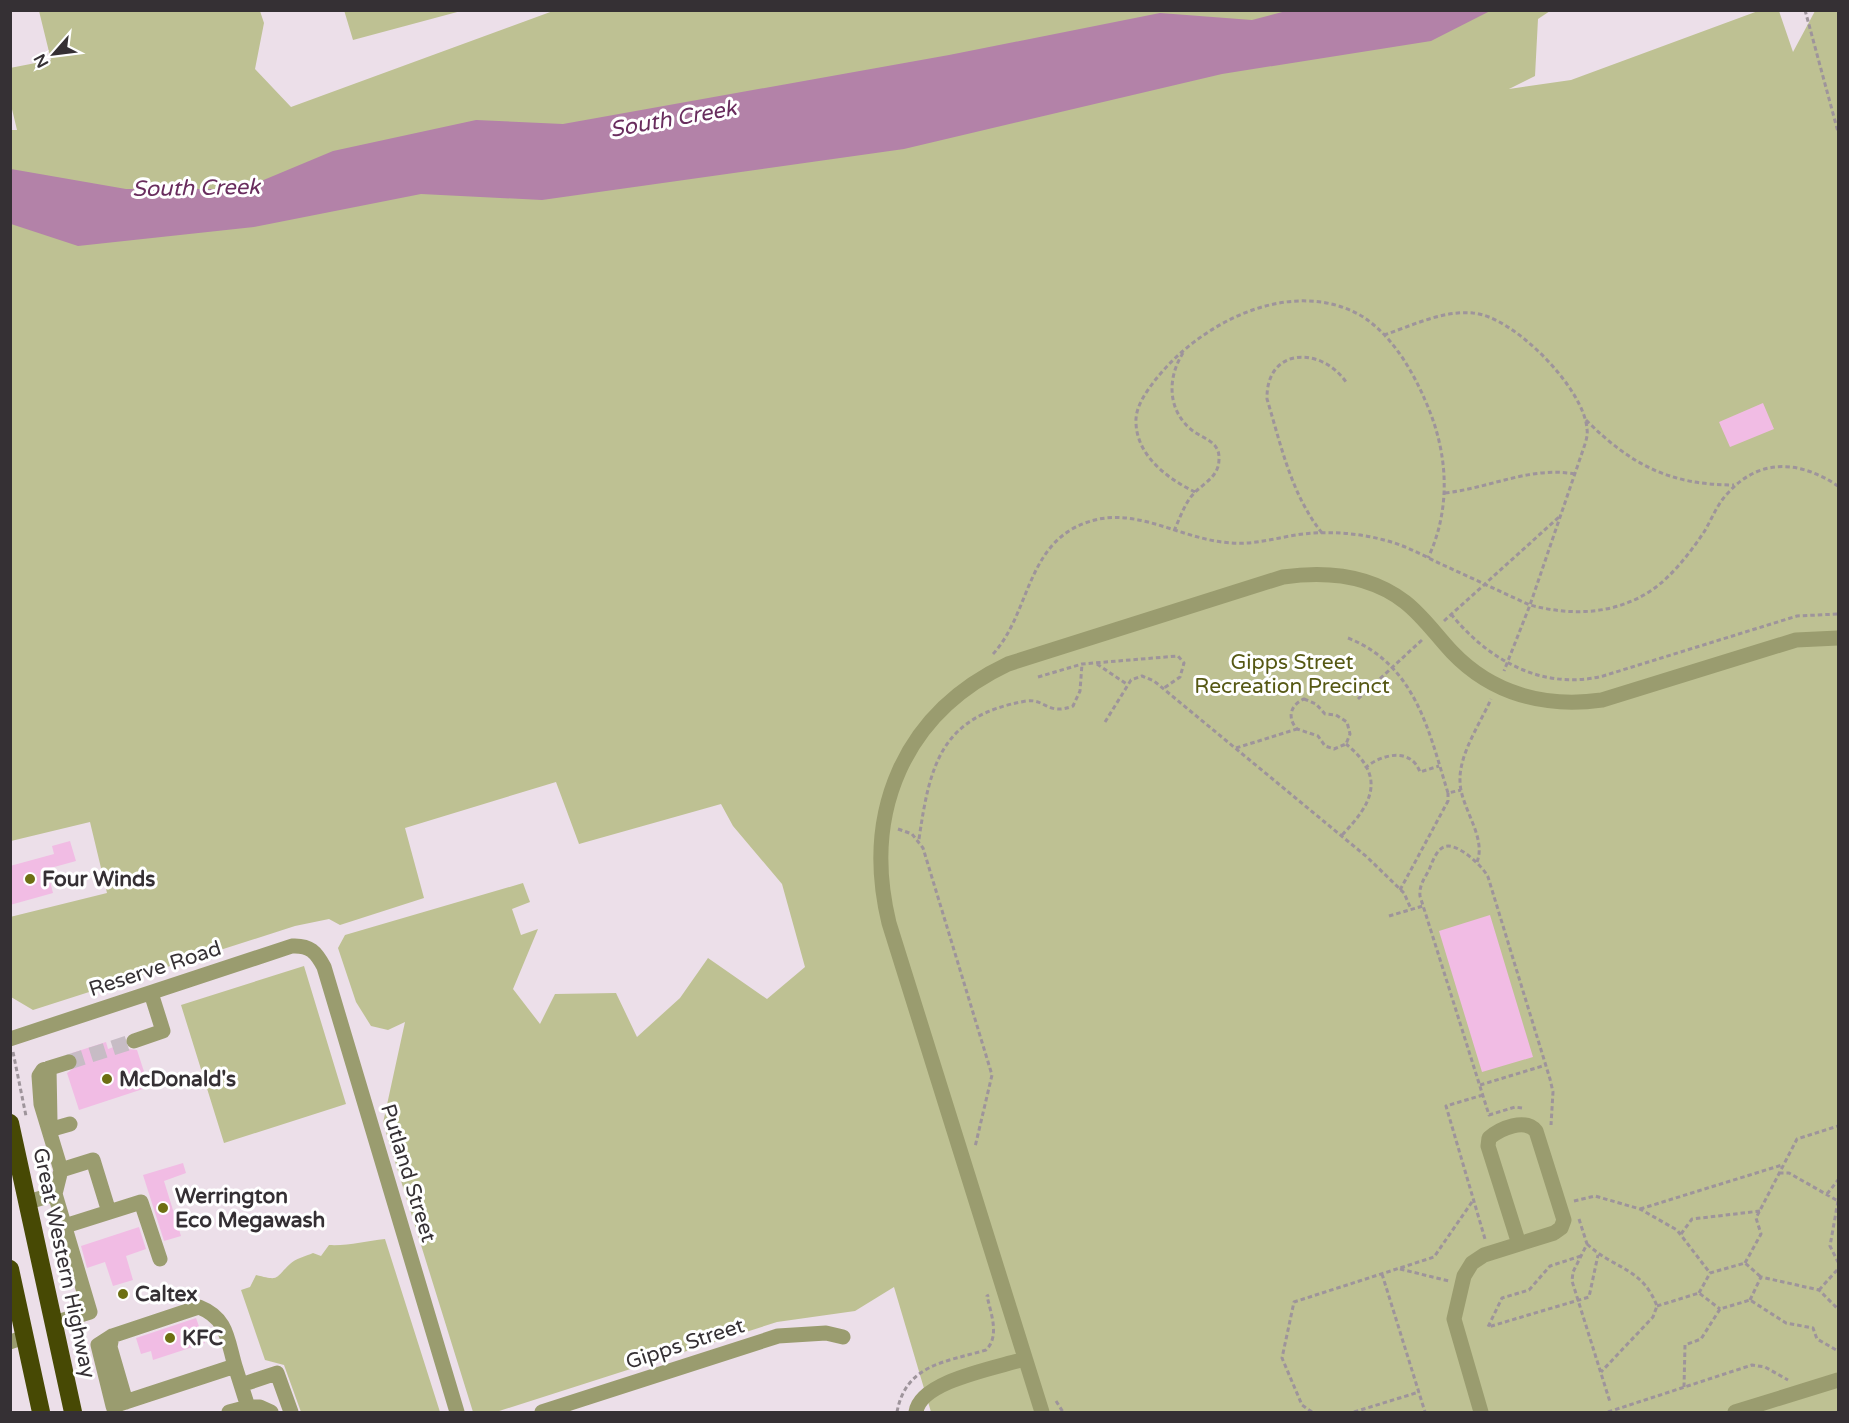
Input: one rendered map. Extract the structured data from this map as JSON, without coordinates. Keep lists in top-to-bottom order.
{
  "streets": {
    "highway": ["Great Western Highway"],
    "street": ["Reserve Road", "Putland Street", "Gipps Street"]
  },
  "crossings": [
    ["Reserve Road", "Putland Street"]
  ],
  "water": ["South Creek"],
  "parks": ["Gipps Street Recreation Precinct"],
  "places": [
    "Four Winds",
    "McDonald's",
    "Werrington Eco Megawash",
    "Caltex",
    "KFC"
  ],
  "north": "bottom left"
}
